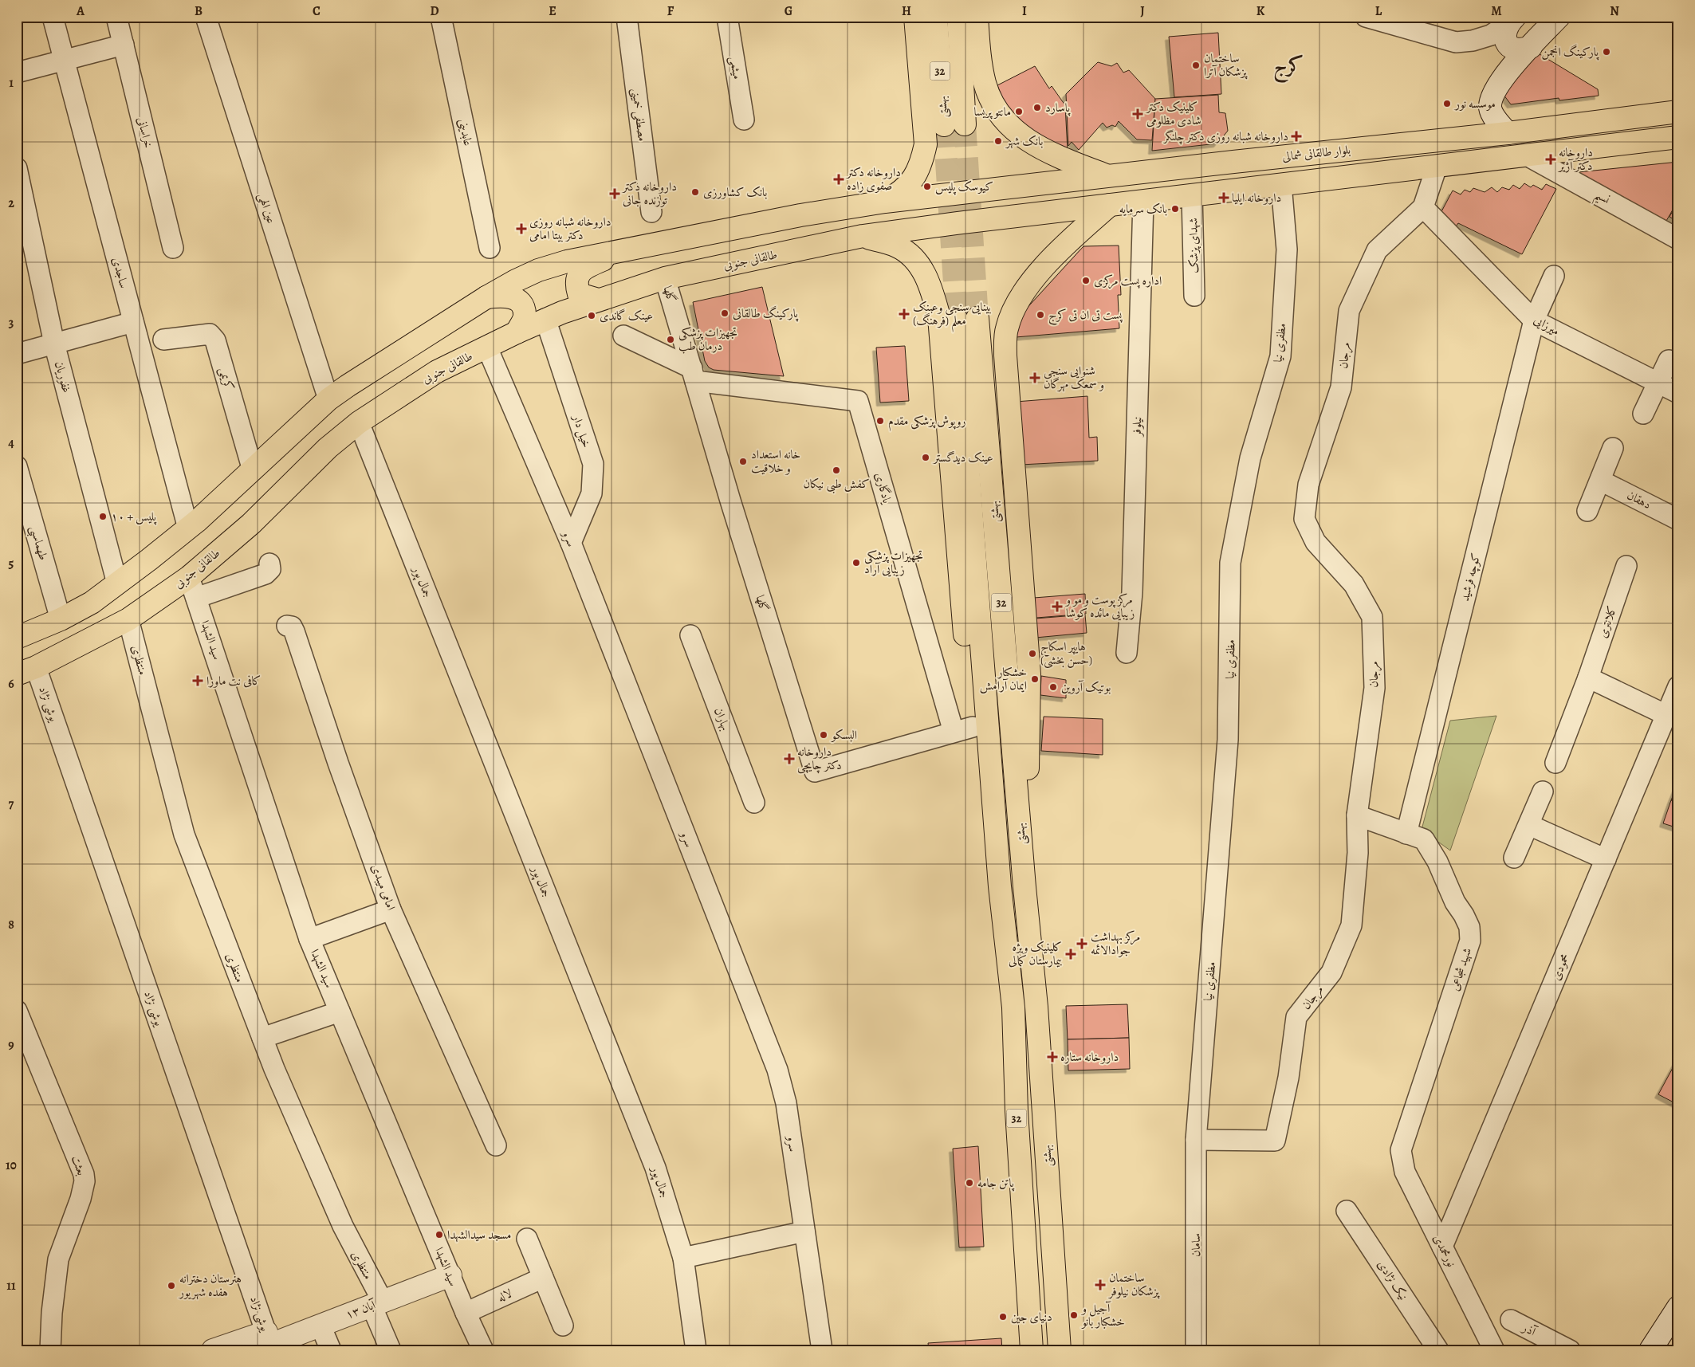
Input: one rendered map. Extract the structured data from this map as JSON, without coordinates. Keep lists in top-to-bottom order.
{
  "streets": {
    "main road": [
      "32",
      "بهشتى",
      "بلوار طالقانی شمالی",
      "طالقانی جنوبی",
      "۱۳ آبان"
    ],
    "street": [
      "میثمی",
      "مصطفی خمینی",
      "خراسانی",
      "عابدینی",
      "نسیم",
      "عین الهی",
      "شهدای پزشک",
      "ساجدی",
      "گلها",
      "میرزایی",
      "مظفری نیا",
      "مرجان",
      "غفوریان",
      "کریمی",
      "نیلوفر",
      "خیل دار",
      "یادگاری",
      "دهقان",
      "سرو",
      "طهماسبی",
      "كوچه فرشيد",
      "جمال پور",
      "کلانتری",
      "سید الشهدا",
      "منتظری",
      "یوشی نژاد",
      "بهاران",
      "امامی میبدی",
      "محمودی",
      "شهید شجاعی",
      "بعثت",
      "سامان",
      "نورمحمدی",
      "نیک نژادی",
      "لاله",
      "آذر"
    ]
  },
  "crossings": [
    ["طالقانی جنوبی", "گلها"],
    ["طالقانی جنوبی", "خیل دار"],
    ["طالقانی جنوبی", "سرو"],
    ["طالقانی جنوبی", "جمال پور"],
    ["طالقانی جنوبی", "سید الشهدا"],
    ["طالقانی جنوبی", "منتظری"],
    ["طالقانی جنوبی", "یوشی نژاد"],
    ["گلها", "یادگاری"],
    ["میرزایی", "مرجان"],
    ["میرزایی", "كوچه فرشيد"],
    ["مظفری نیا", "مرجان"],
    ["مظفری نیا", "سامان"],
    ["مرجان", "شهید شجاعی"],
    ["مرجان", "سامان"],
    ["خیل دار", "سرو"],
    ["كوچه فرشيد", "شهید شجاعی"],
    ["سید الشهدا", "لاله"],
    ["سید الشهدا", "۱۳ آبان"],
    ["منتظری", "۱۳ آبان"],
    ["یوشی نژاد", "۱۳ آبان"],
    ["محمودی", "نورمحمدی"],
    ["شهید شجاعی", "نورمحمدی"]
  ],
  "districts": ["کرج"],
  "places": {
    "other": [
      "پارکینگ انجمن",
      "ساختمان پزشکان آترا",
      "موسسه نور",
      "پاسارد",
      "مانتو پریسا",
      "بانک شهر",
      "کیوسک پلیس",
      "بانک کشاورزی",
      "بانک سرمایه",
      "اداره پست مرکزی",
      "پارکینگ طالقانی",
      "پست تی ان تی کرج",
      "عینک گاندی",
      "تجهیزات پزشکی درمان طب",
      "روپوش پزشکی مقدم",
      "عینک دیدگستر",
      "خانه استعداد و خلاقیت",
      "کفش طبی نیکان",
      "پلیس + ۱۰",
      "تجهیزات پزشکی زیبایی آراد",
      "هایپر اسکاج (حسن بخشی)",
      "خشکبار ایمان آرامش",
      "بوتیک آروین",
      "البسکو",
      "پاتن جامه",
      "مسجد سیدالشهدا",
      "هنرستان دخترانه هفده شهریور",
      "آجیل و خشکبار بانو",
      "دنیای جین"
    ],
    "health": [
      "کلینیک دکتر شادی مظلومی",
      "داروخانه شبانه روزی دکتر چلنگر",
      "داروخانه دکتر آژیر",
      "داروخانه دکتر صفوی زاده",
      "داروخانه دکتر توزنده جانی",
      "داروخانه ایلیا",
      "داروخانه شبانه روزی دکتر بیتا امامی",
      "بینایی سنجی وعینک معلم (فرهنگ)",
      "شنوایی سنجی و سمعک مهرگان",
      "مرکز پوست و مو و زیبایی مائده کوشا",
      "کافی نت ماورا",
      "داروخانه دکتر چایچی",
      "مرکز بهداشت جوادالائمه",
      "کلینیک ویژه بیمارستان کمالی",
      "داروخانه ستاره",
      "ساختمان پزشکان نیلوفر"
    ]
  },
  "grid": {
    "columns": [
      "A",
      "B",
      "C",
      "D",
      "E",
      "F",
      "G",
      "H",
      "I",
      "J",
      "K",
      "L",
      "M",
      "N"
    ],
    "rows": [
      "1",
      "2",
      "3",
      "4",
      "5",
      "6",
      "7",
      "8",
      "9",
      "10",
      "11"
    ]
  }
}
